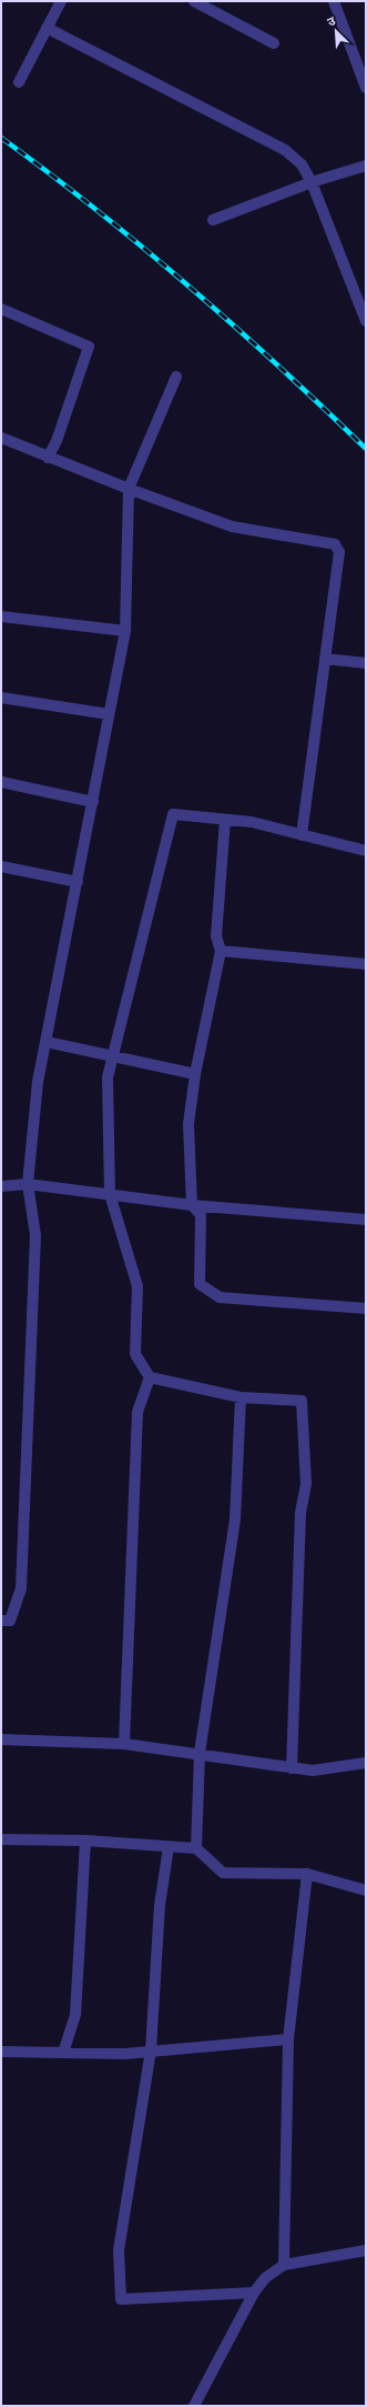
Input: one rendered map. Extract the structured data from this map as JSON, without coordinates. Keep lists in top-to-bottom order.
{
  "north": "top left"
}
